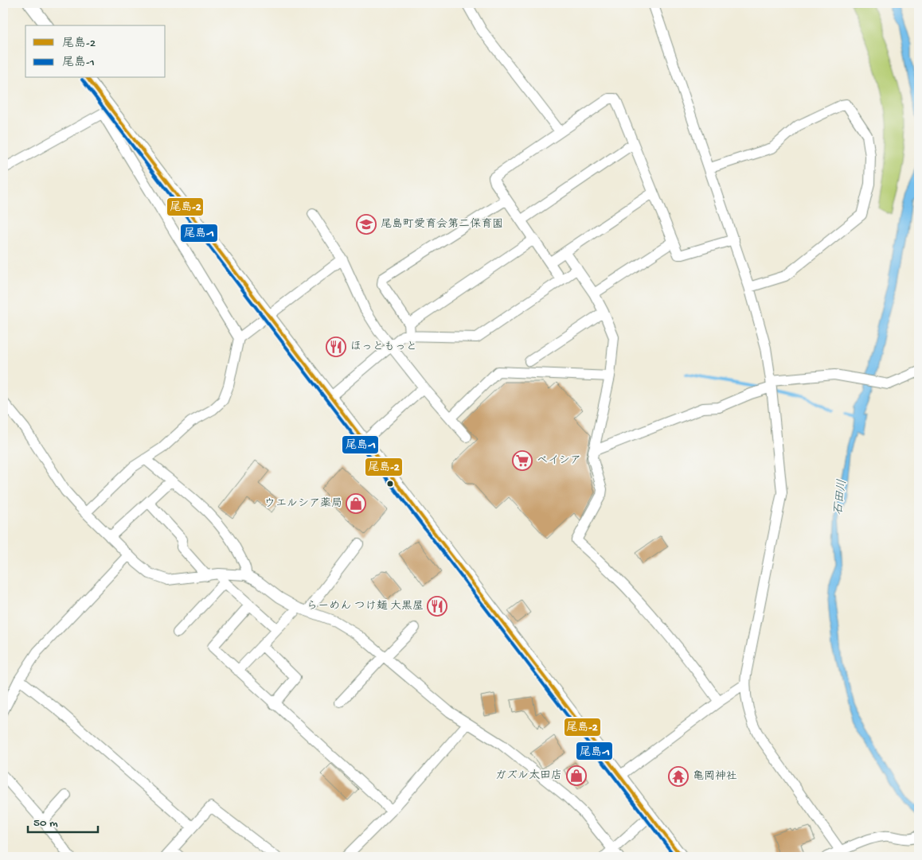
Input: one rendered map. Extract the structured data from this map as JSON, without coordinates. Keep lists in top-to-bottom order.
{
  "water": ["石田川"],
  "places": {
    "school or university": ["尾島町愛育会第二保育園"],
    "restaurant": ["ほっともっと", "らーめん つけ麺 大黒屋"],
    "supermarket": ["ベイシア"],
    "shop": ["ウエルシア薬局", "ガズル太田店"],
    "temple": ["亀岡神社"]
  },
  "lines": ["transit line 尾島-2", "transit line 尾島-1"],
  "legend": ["尾島-2", "尾島-1"],
  "scale_bar": "50 m"
}
